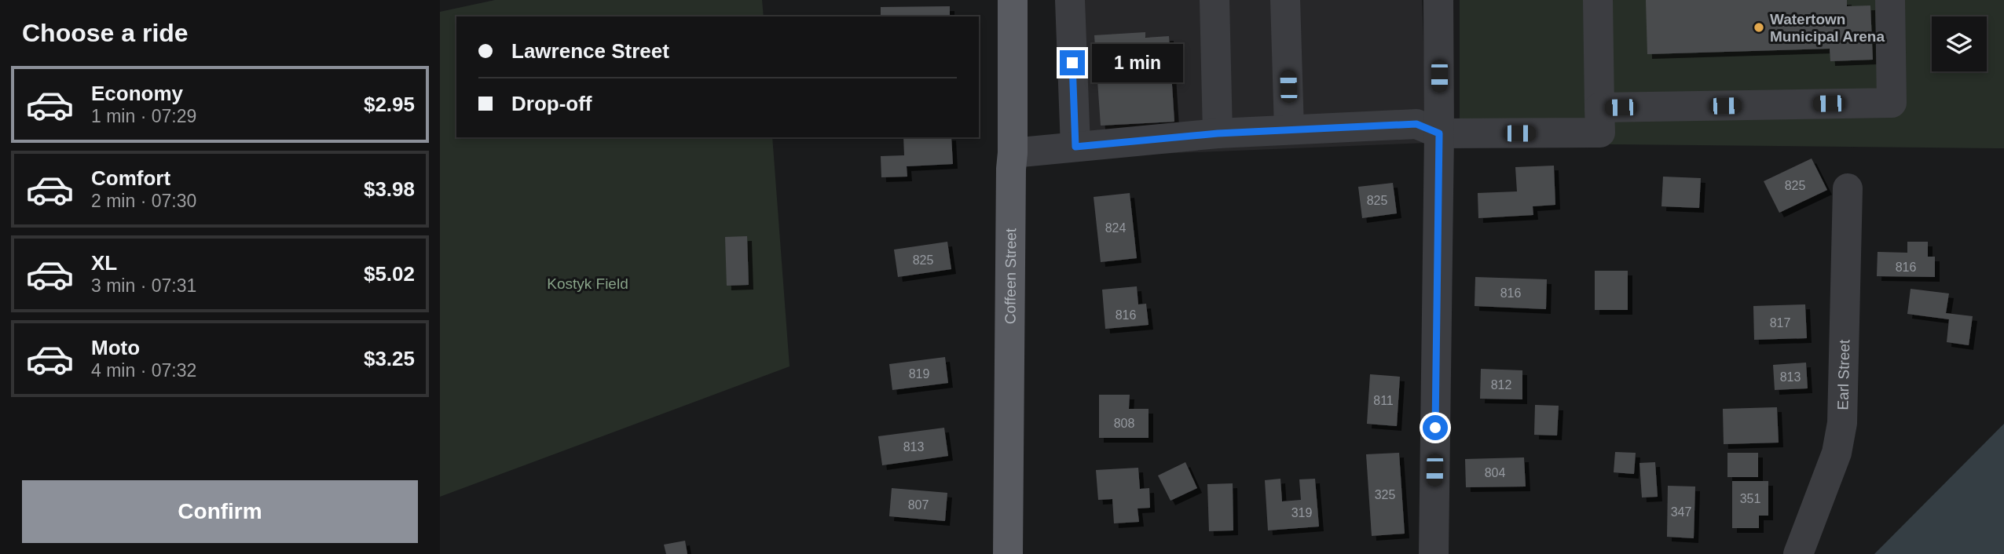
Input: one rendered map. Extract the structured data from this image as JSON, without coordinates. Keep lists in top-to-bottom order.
{
  "streets": {
    "main road": ["Coffeen Street"],
    "street": ["Earl Street"]
  },
  "parks": ["Kostyk Field"],
  "places": ["Watertown Municipal Arena"],
  "house_numbers": [
    "825",
    "825",
    "824",
    "825",
    "816",
    "816",
    "816",
    "817",
    "819",
    "813",
    "812",
    "811",
    "808",
    "813",
    "804",
    "325",
    "351",
    "807",
    "347",
    "319"
  ],
  "page": {
    "heading": "Choose a ride",
    "banner": ["Lawrence Street", "Drop-off"],
    "bubble": "1 min",
    "list": [
      {
        "name": "Economy",
        "note": "1 min · 07:29",
        "value": "$2.95"
      },
      {
        "name": "Comfort",
        "note": "2 min · 07:30",
        "value": "$3.98"
      },
      {
        "name": "XL",
        "note": "3 min · 07:31",
        "value": "$5.02"
      },
      {
        "name": "Moto",
        "note": "4 min · 07:32",
        "value": "$3.25"
      }
    ],
    "buttons": "Confirm"
  }
}
